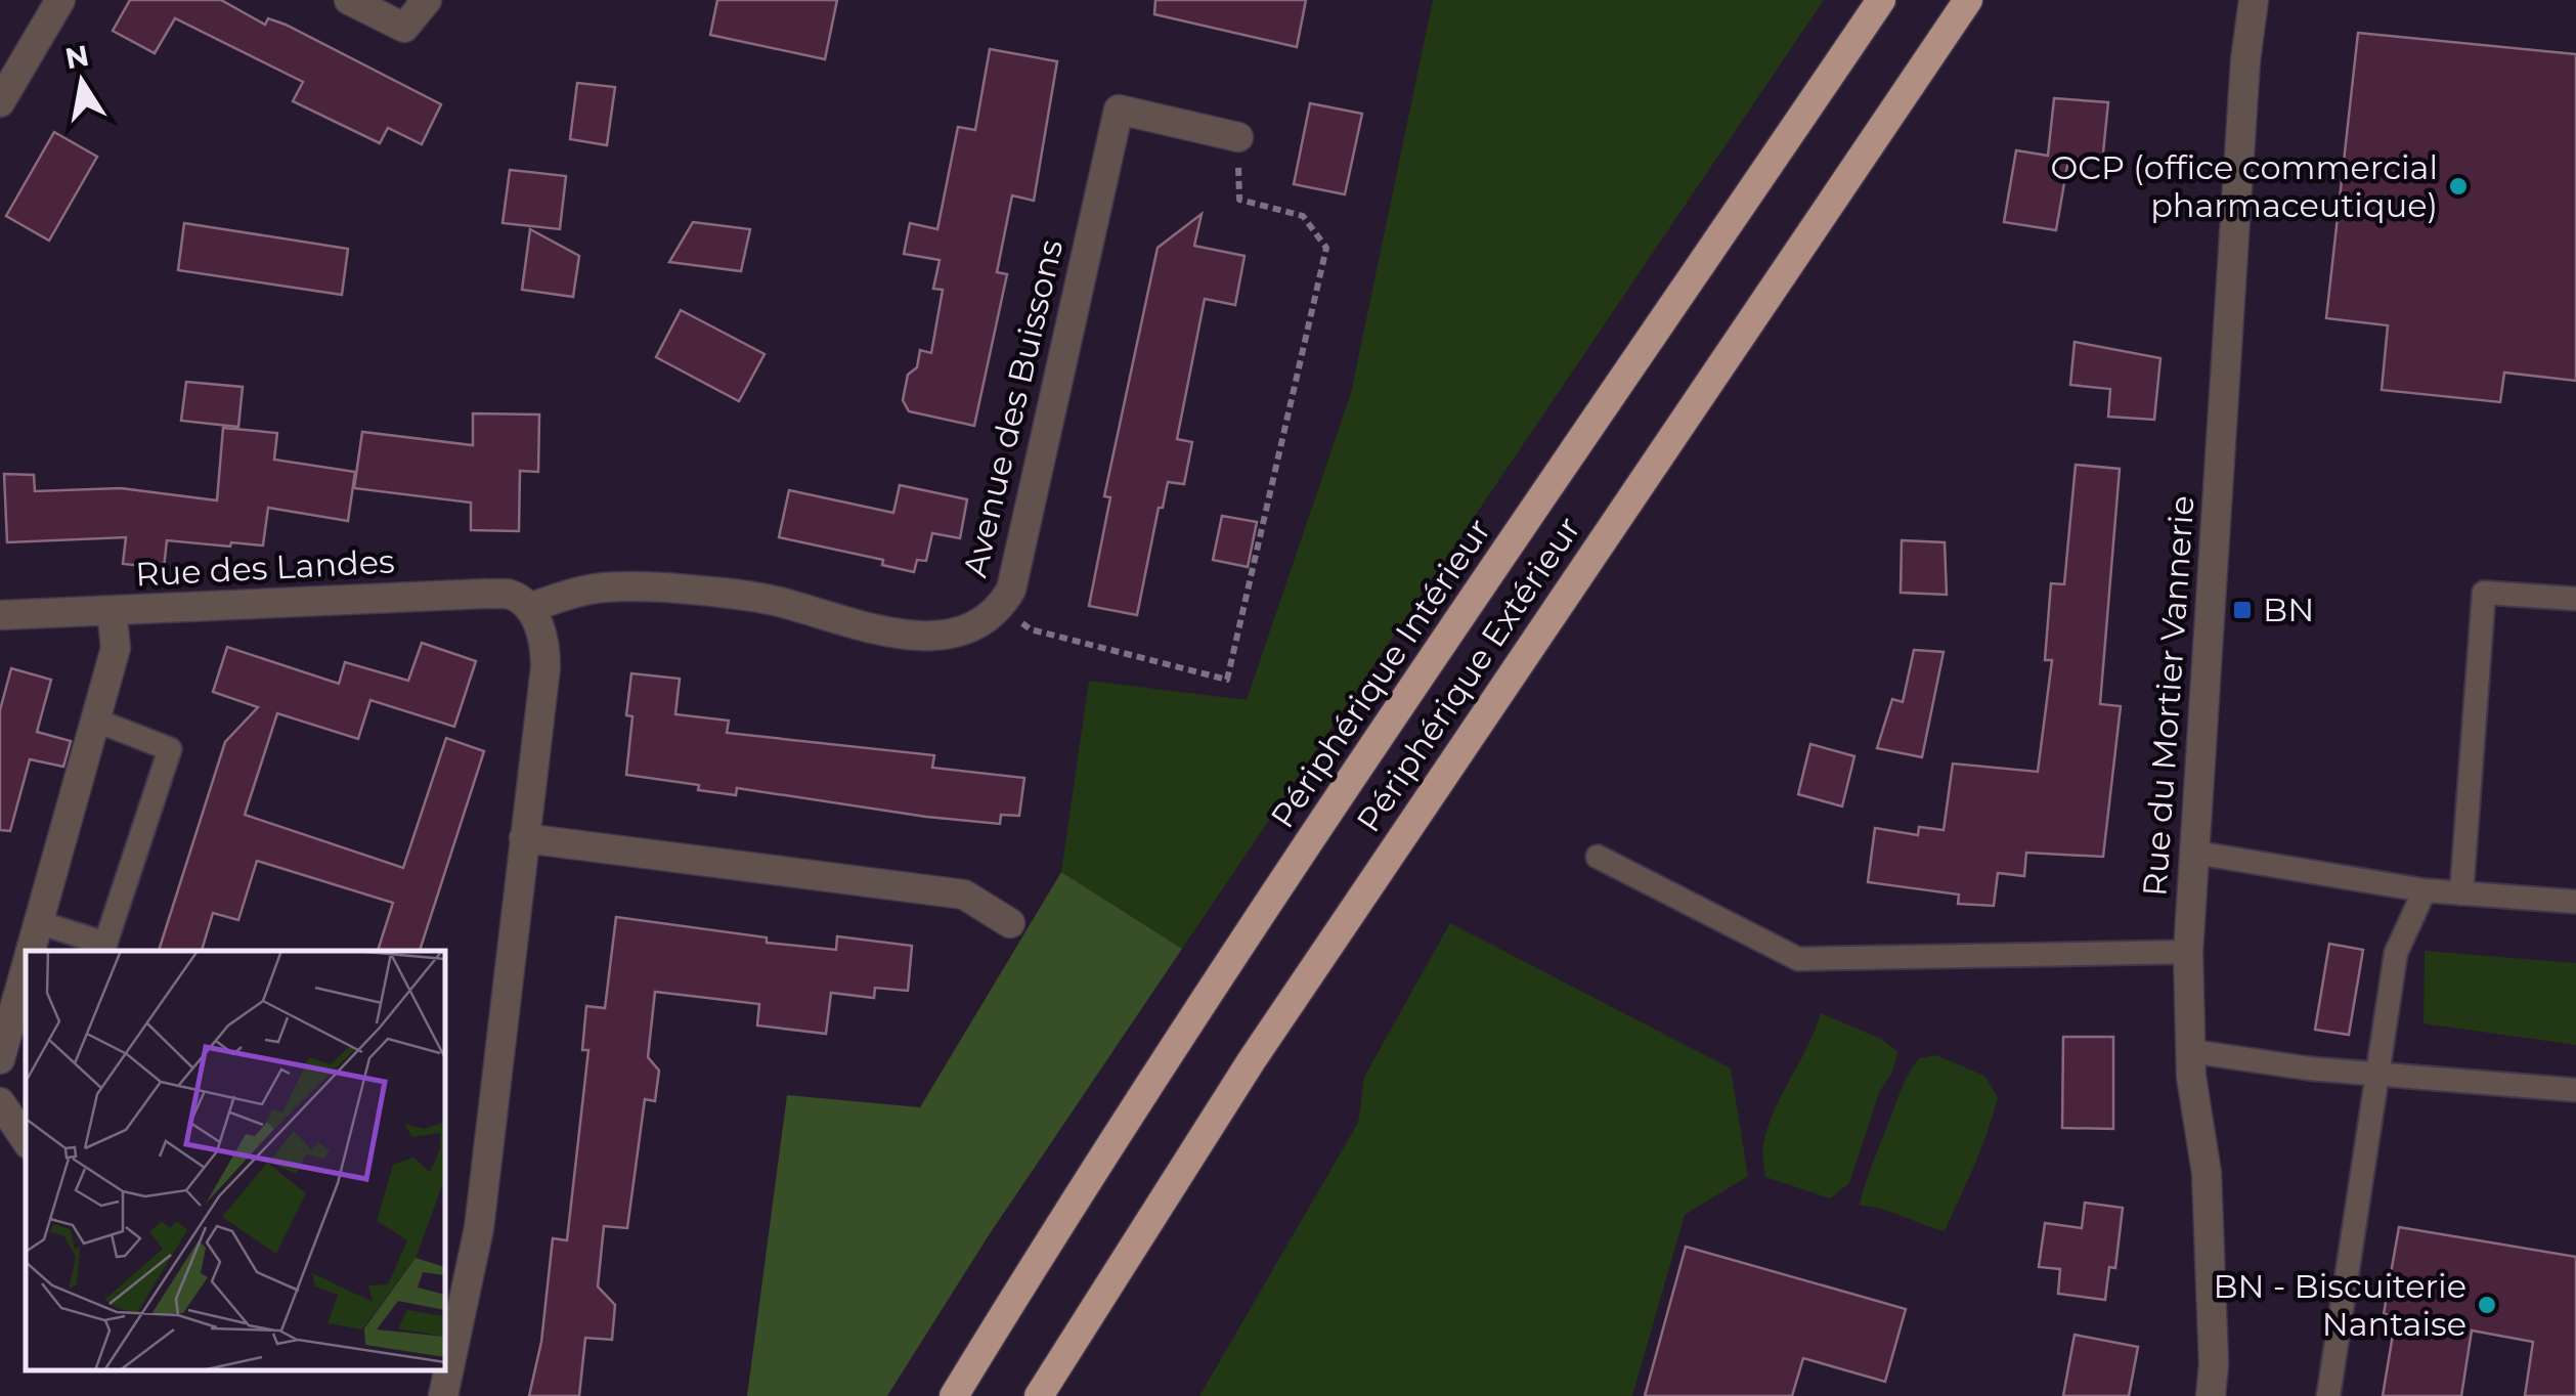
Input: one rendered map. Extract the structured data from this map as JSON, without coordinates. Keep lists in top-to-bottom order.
{
  "streets": {
    "highway": ["Périphérique Intérieur", "Périphérique Extérieur"],
    "street": ["Avenue des Buissons", "Rue des Landes", "Rue du Mortier Vannerie"]
  },
  "crossings": [
    ["Avenue des Buissons", "Rue des Landes"]
  ],
  "places": {
    "other": ["OCP (office commercial pharmaceutique)", "BN - Biscuiterie Nantaise"],
    "transit": ["BN"]
  },
  "north": "top"
}
